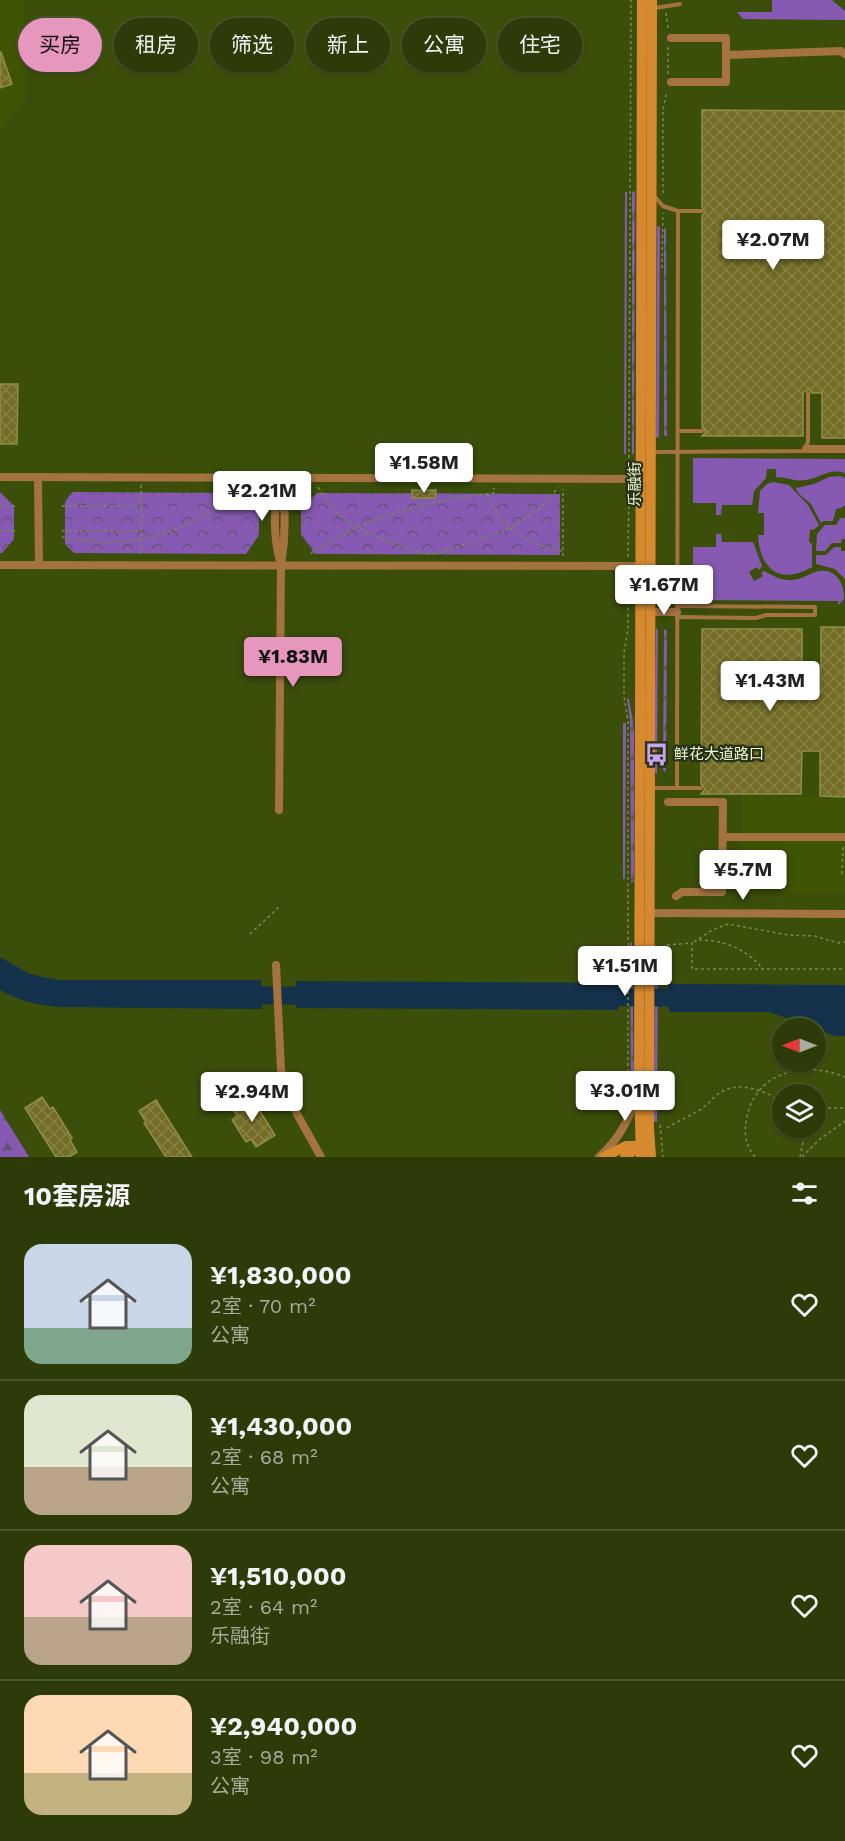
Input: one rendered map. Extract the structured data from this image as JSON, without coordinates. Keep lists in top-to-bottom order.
{
  "streets": {
    "street": ["乐融街"]
  },
  "places": {
    "bus stop": ["鲜花大道路口"]
  },
  "north": "left",
  "page": {
    "chip": [
      "买房",
      "租房",
      "筛选",
      "新上",
      "公寓",
      "住宅"
    ],
    "price": [
      "¥2.07M",
      "¥1.58M",
      "¥2.21M",
      "¥1.67M",
      "¥1.83M",
      "¥1.43M",
      "¥5.7M",
      "¥1.51M",
      "¥3.01M",
      "¥2.94M"
    ],
    "heading": "10套房源",
    "list": [
      {
        "name": "¥1,830,000",
        "note": "2室 · 70 m² · 公寓"
      },
      {
        "name": "¥1,430,000",
        "note": "2室 · 68 m² · 公寓"
      },
      {
        "name": "¥1,510,000",
        "note": "2室 · 64 m² · 乐融街"
      },
      {
        "name": "¥2,940,000",
        "note": "3室 · 98 m² · 公寓"
      }
    ]
  }
}
